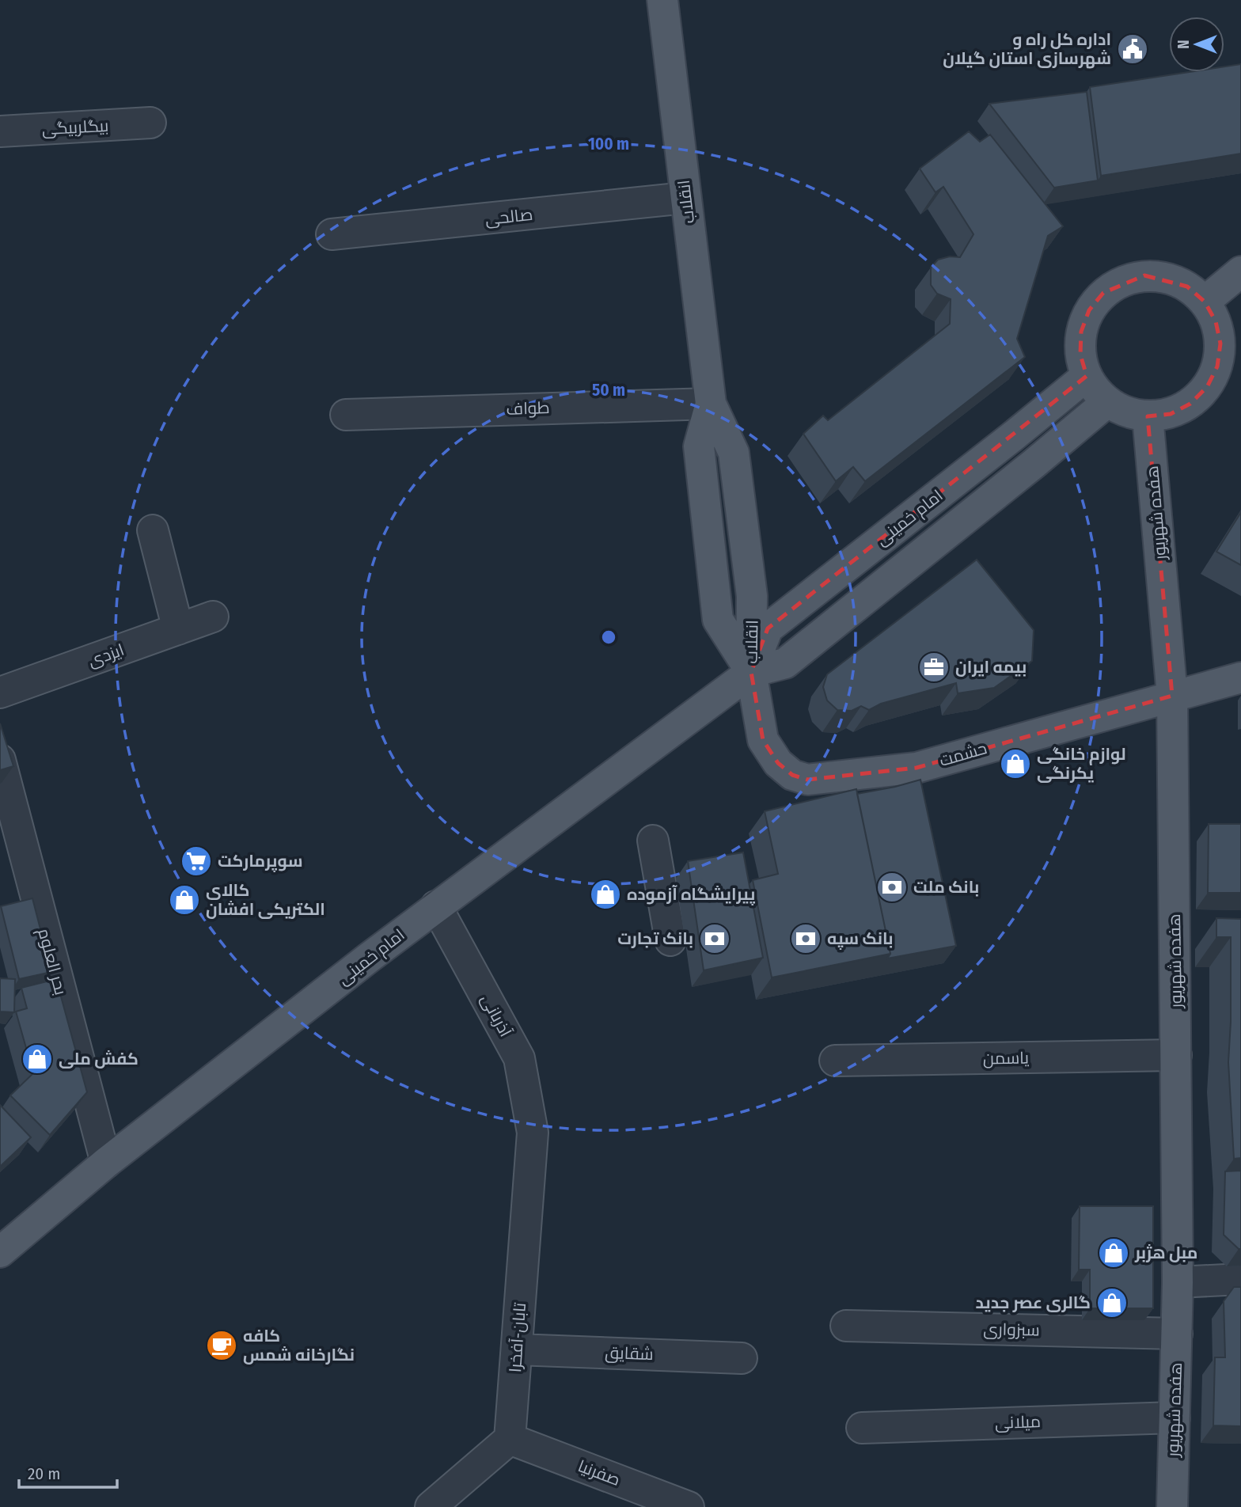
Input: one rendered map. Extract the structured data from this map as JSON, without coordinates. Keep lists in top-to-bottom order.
{
  "streets": {
    "main road": [
      "انقلاب",
      "هفده شهریور",
      "امام خمینی",
      "حشمت"
    ],
    "street": [
      "بیگلربیگی",
      "صالحی",
      "طواف",
      "ایزدی",
      "بحر العلوم",
      "آذربانی",
      "یاسمن",
      "سبزواری",
      "تابان-آفخرا",
      "شقایق",
      "میلانی",
      "صفرنیا"
    ]
  },
  "crossings": [
    ["انقلاب", "صالحی"],
    ["انقلاب", "طواف"],
    ["انقلاب", "امام خمینی"],
    ["انقلاب", "حشمت"],
    ["هفده شهریور", "امام خمینی"],
    ["هفده شهریور", "حشمت"],
    ["هفده شهریور", "یاسمن"],
    ["هفده شهریور", "سبزواری"],
    ["هفده شهریور", "میلانی"],
    ["امام خمینی", "حشمت"],
    ["امام خمینی", "بحر العلوم"],
    ["امام خمینی", "آذربانی"],
    ["آذربانی", "تابان-آفخرا"],
    ["تابان-آفخرا", "شقایق"],
    ["تابان-آفخرا", "صفرنیا"]
  ],
  "places": {
    "public building": ["اداره کل راه و شهرسازی استان گیلان"],
    "office": ["بیمه ایران"],
    "shop": [
      "لوازم خانگی یکرنگی",
      "پیرایشگاه آزموده",
      "کالای الکتریکی افشان",
      "کفش ملی",
      "مبل هژبر",
      "گالری عصر جدید"
    ],
    "supermarket": ["سوپرمارکت"],
    "bank": ["بانک ملت", "بانک تجارت", "بانک سپه"],
    "cafe": ["کافه نگارخانه شمس"]
  },
  "scale_bar": "20 m",
  "north": "left",
  "rings": ["100 m", "50 m"]
}
